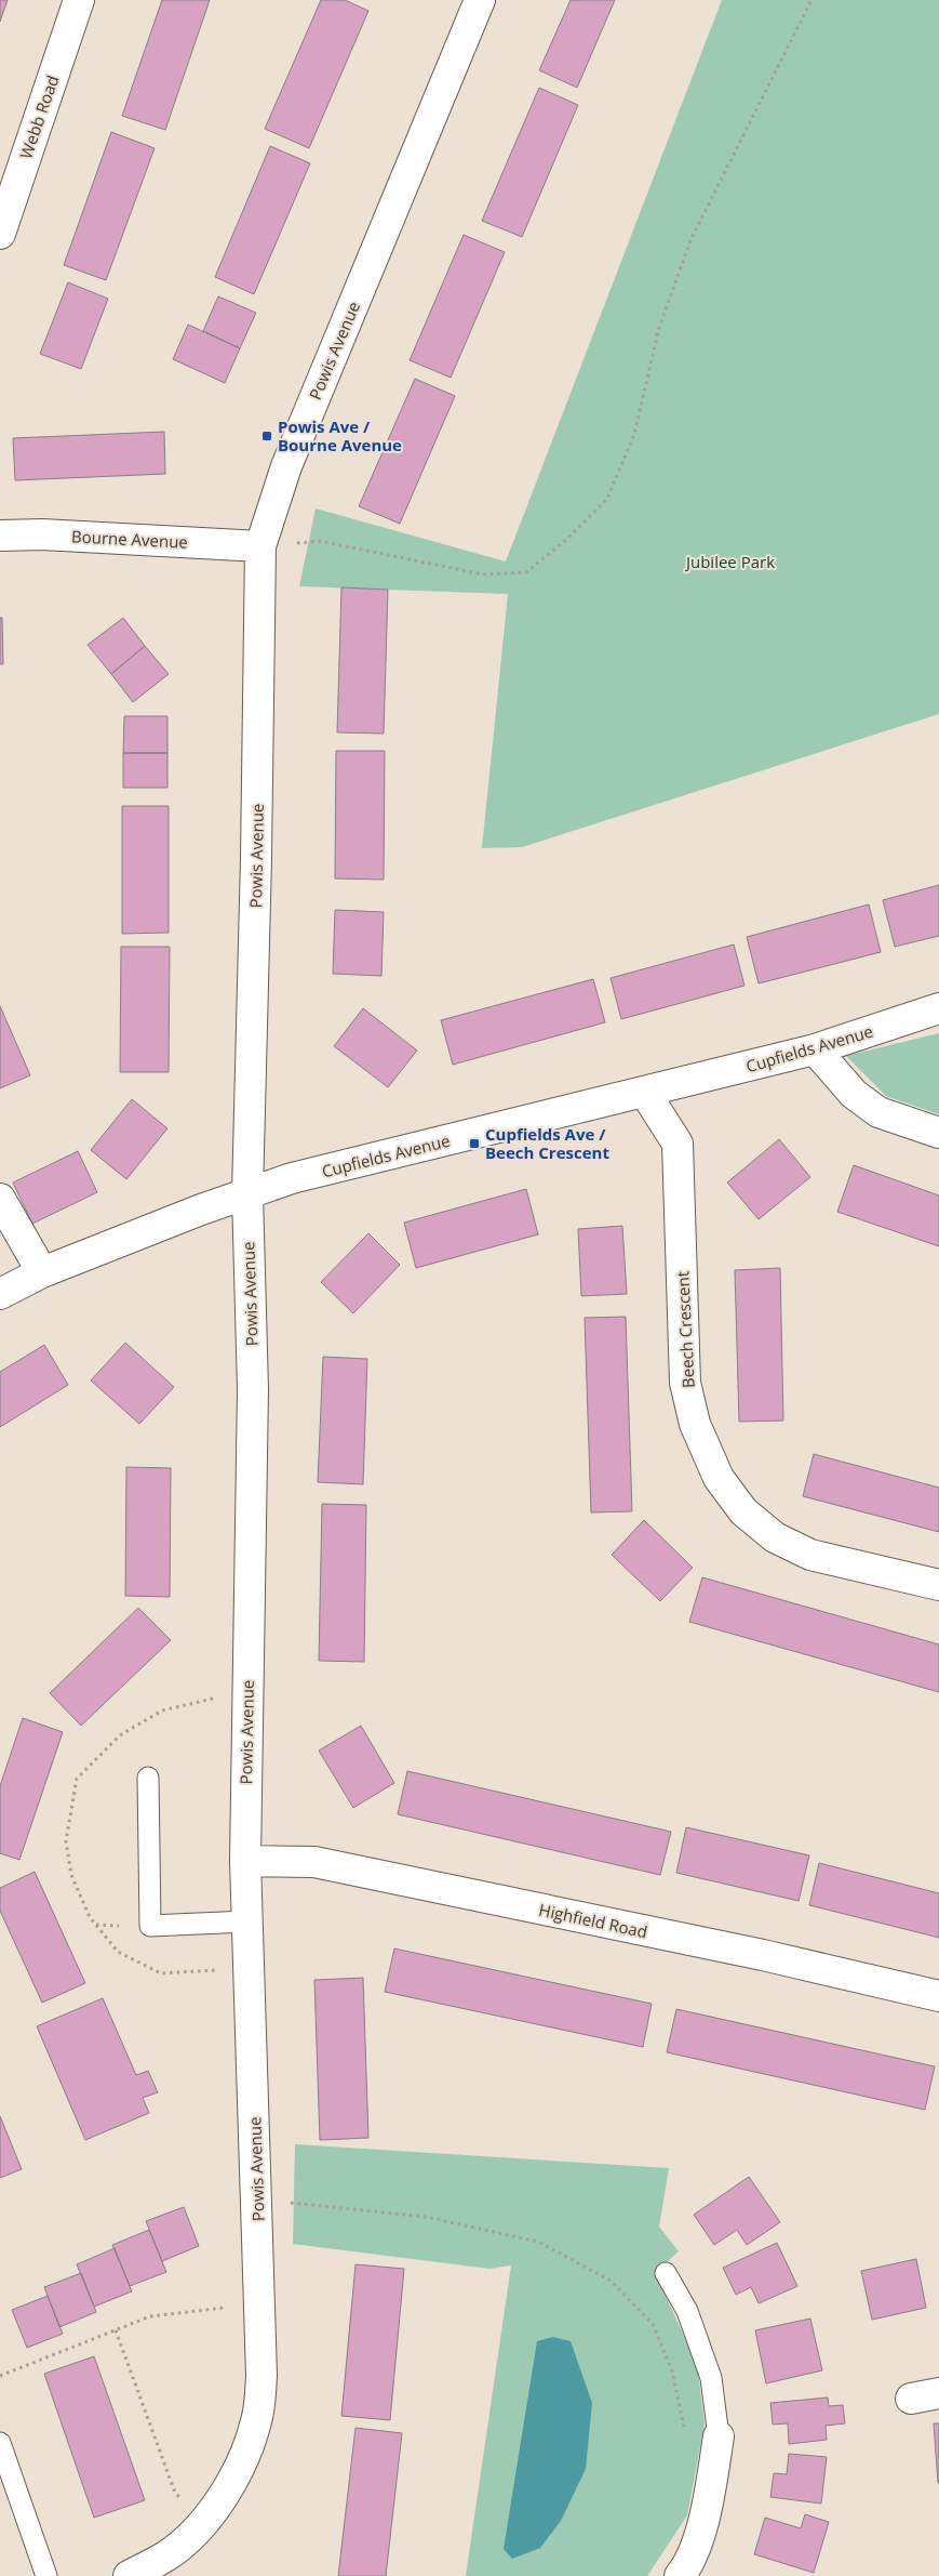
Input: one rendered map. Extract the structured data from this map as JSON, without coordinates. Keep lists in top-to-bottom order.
{
  "streets": {
    "street": [
      "Webb Road",
      "Powis Avenue",
      "Bourne Avenue",
      "Cupfields Avenue",
      "Beech Crescent",
      "Highfield Road"
    ]
  },
  "crossings": [
    ["Powis Avenue", "Bourne Avenue"],
    ["Powis Avenue", "Cupfields Avenue"],
    ["Powis Avenue", "Highfield Road"],
    ["Cupfields Avenue", "Beech Crescent"]
  ],
  "parks": ["Jubilee Park"],
  "places": {
    "transit": ["Powis Ave / Bourne Avenue", "Cupfields Ave / Beech Crescent"]
  }
}
